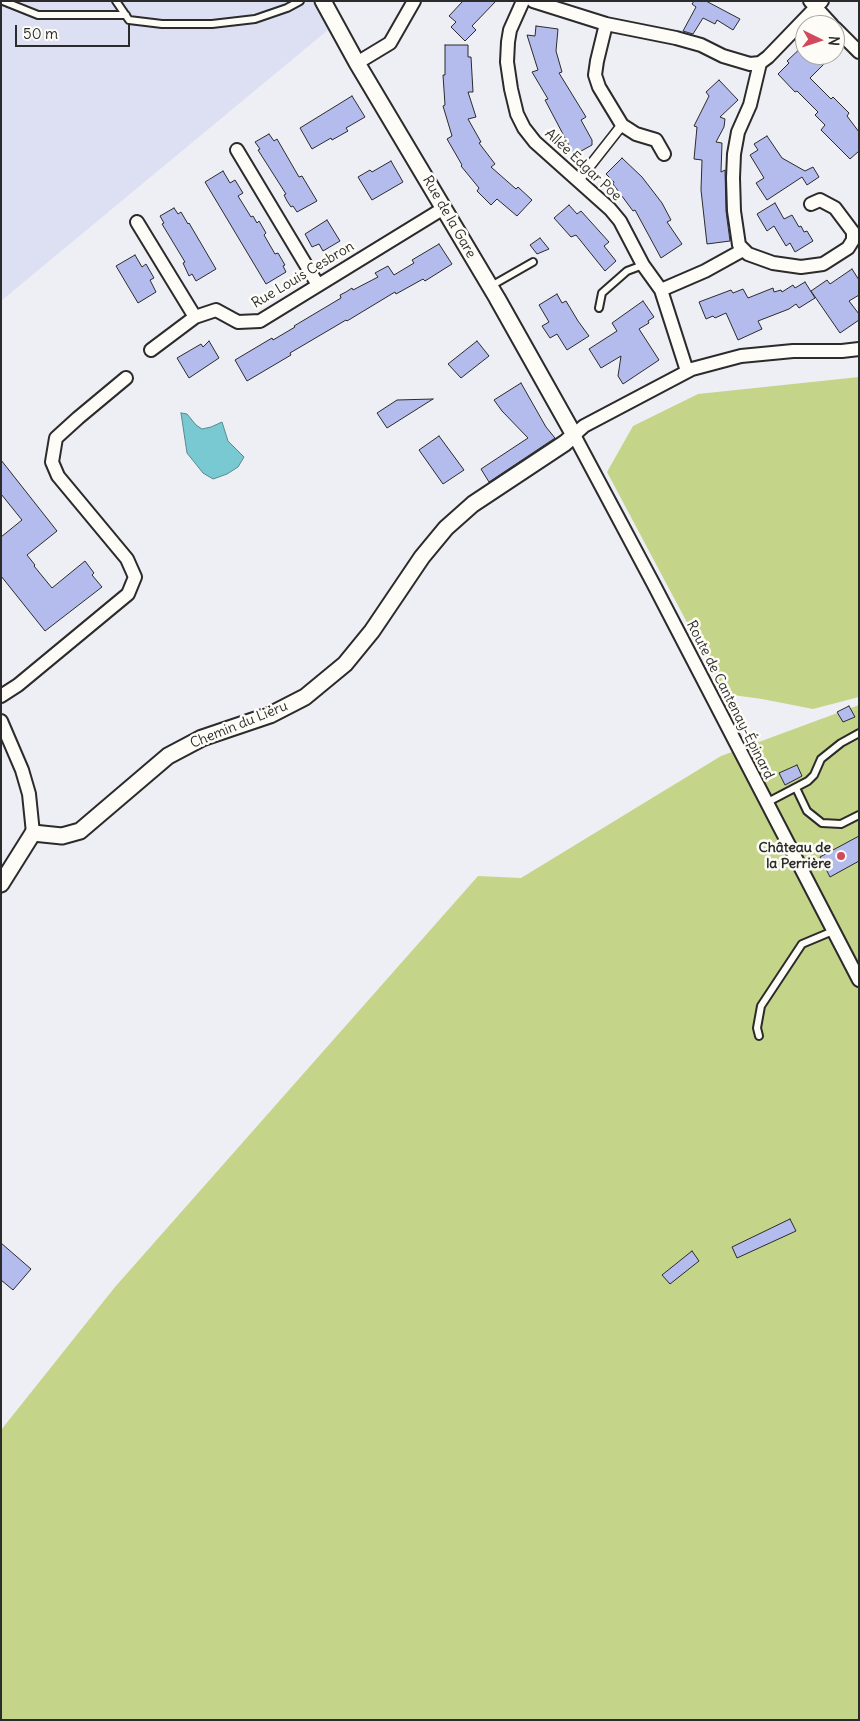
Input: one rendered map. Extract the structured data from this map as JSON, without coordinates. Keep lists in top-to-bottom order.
{
  "streets": {
    "street": [
      "Allée Edgar Poe",
      "Rue de la Gare",
      "Rue Louis Cesbron",
      "Route de Cantenay-Épinard",
      "Chemin du Liéru"
    ]
  },
  "crossings": [
    ["Rue de la Gare", "Rue Louis Cesbron"],
    ["Rue de la Gare", "Route de Cantenay-Épinard"],
    ["Rue de la Gare", "Chemin du Liéru"],
    ["Route de Cantenay-Épinard", "Chemin du Liéru"]
  ],
  "places": ["Château de la Perrière"],
  "scale_bar": "50 m",
  "north": "right"
}
